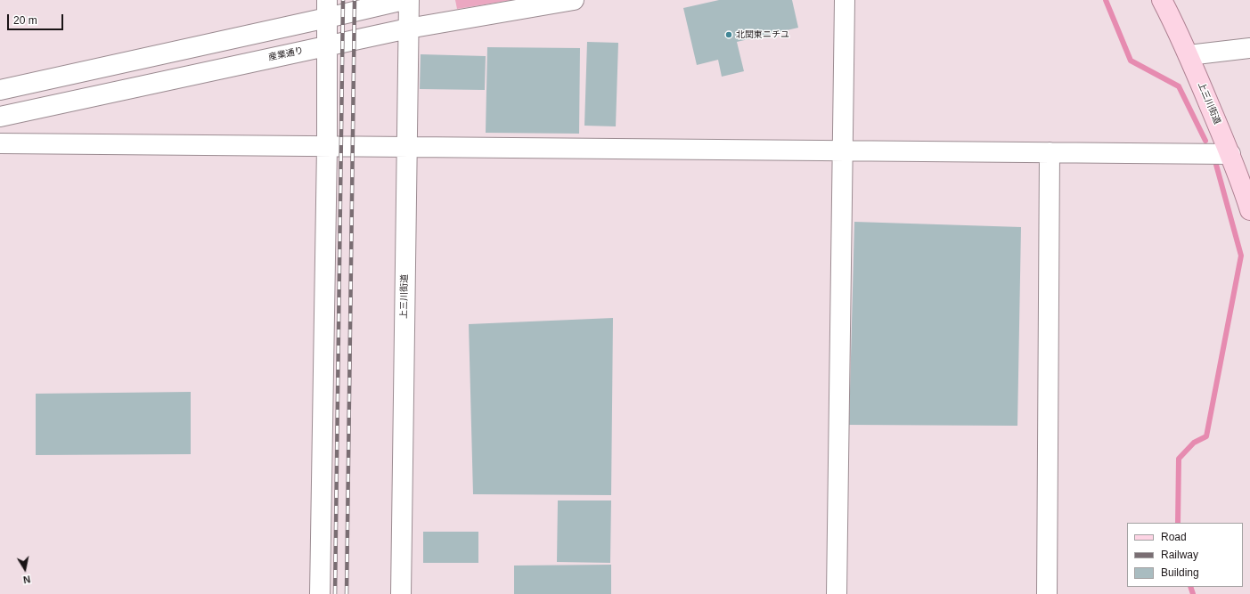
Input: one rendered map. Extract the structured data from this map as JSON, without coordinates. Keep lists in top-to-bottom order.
{
  "streets": {
    "main road": ["上三川街道"],
    "street": ["産業通り"]
  },
  "crossings": [
    ["産業通り", "上三川街道"]
  ],
  "places": ["北関東ニチユ"],
  "legend": ["Road", "Railway", "Building"],
  "scale_bar": "20 m",
  "north": "bottom"
}
